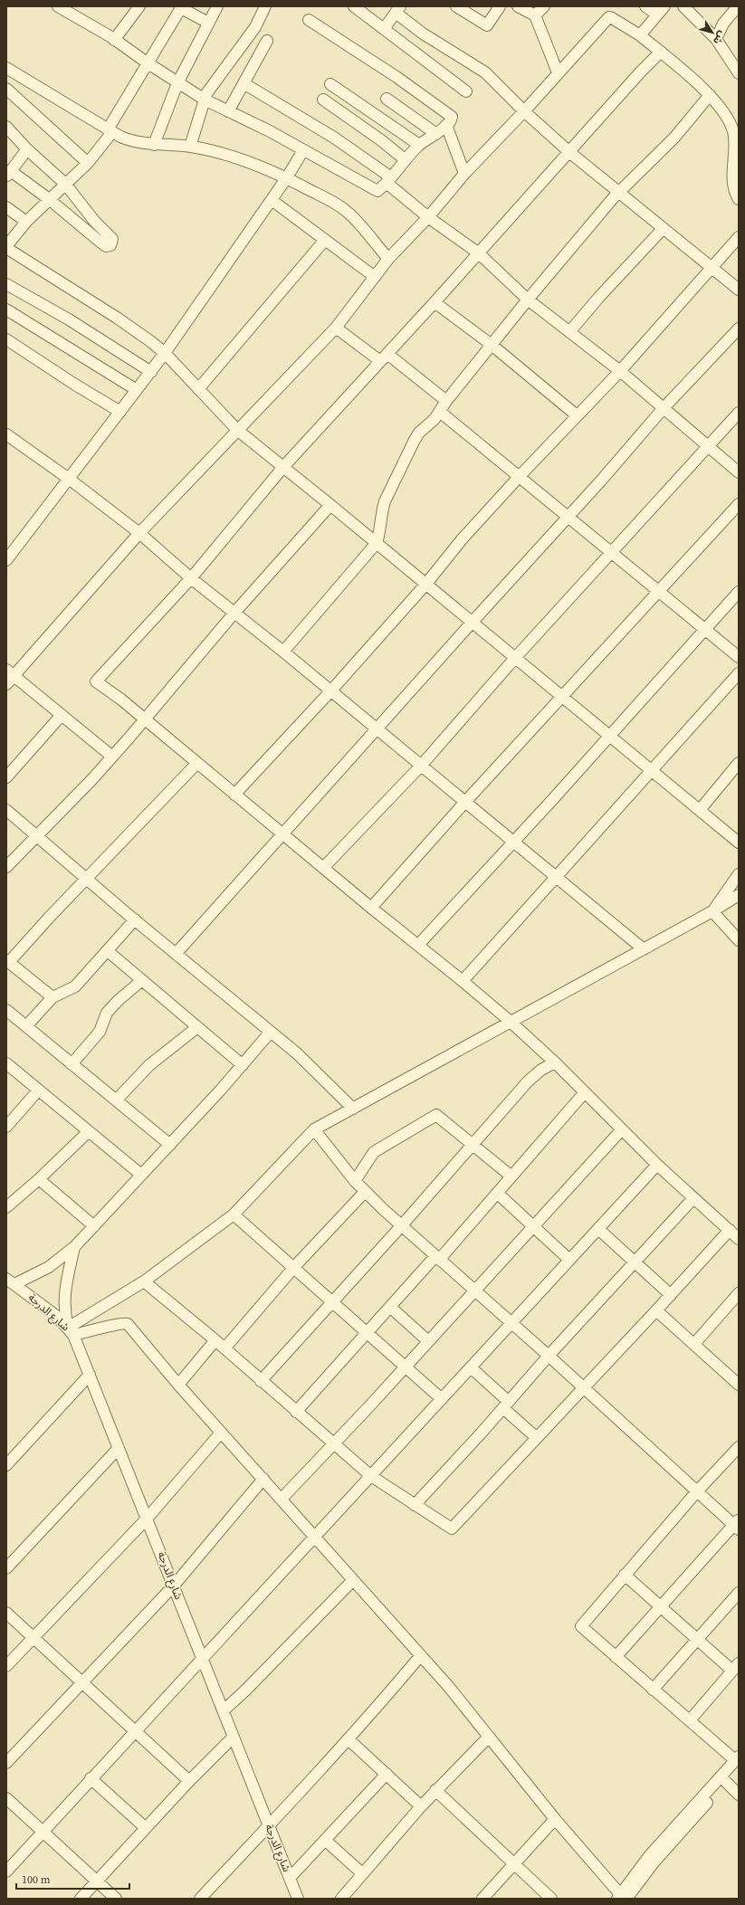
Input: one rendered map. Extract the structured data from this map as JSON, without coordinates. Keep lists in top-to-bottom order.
{
  "streets": {
    "street": ["شارع الدرجة"]
  },
  "scale_bar": "100 m",
  "north": "bottom right"
}
